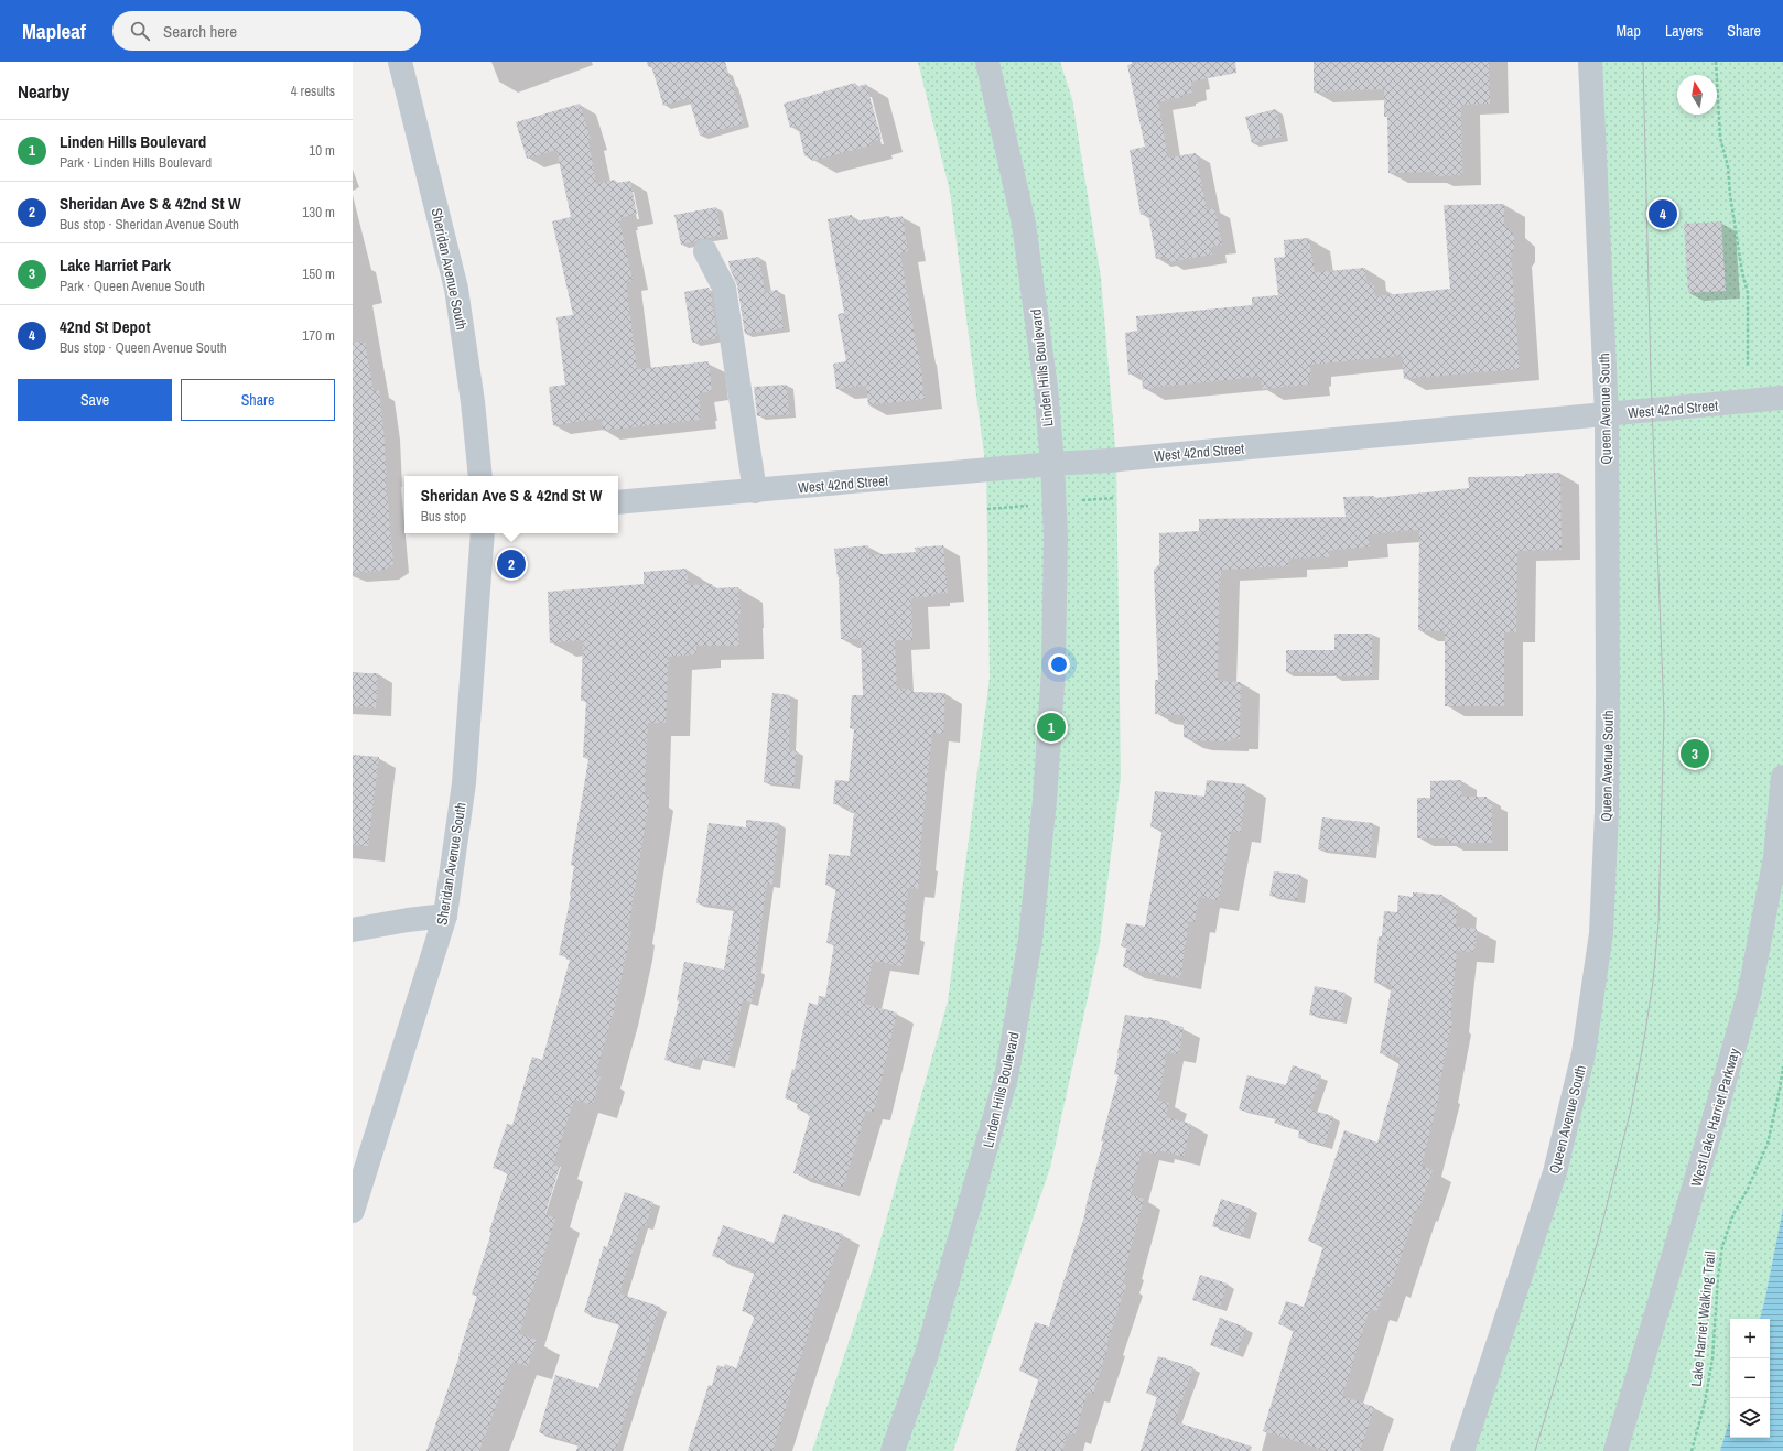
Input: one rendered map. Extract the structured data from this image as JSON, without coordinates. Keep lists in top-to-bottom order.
{
  "streets": {
    "street": [
      "Sheridan Avenue South",
      "Linden Hills Boulevard",
      "Queen Avenue South",
      "West 42nd Street",
      "West Lake Harriet Parkway"
    ],
    "path": ["Lake Harriet Walking Trail"]
  },
  "crossings": [
    ["Linden Hills Boulevard", "West 42nd Street"],
    ["Queen Avenue South", "West 42nd Street"]
  ],
  "north": "top",
  "page": {
    "header": "Mapleaf",
    "search": "Search here",
    "nav": ["Map", "Layers", "Share"],
    "heading": ["Nearby", "4 results"],
    "list": [
      {
        "mark": "1",
        "name": "Linden Hills Boulevard",
        "note": "Park · Linden Hills Boulevard",
        "value": "10 m"
      },
      {
        "mark": "2",
        "name": "Sheridan Ave S & 42nd St W",
        "note": "Bus stop · Sheridan Avenue South",
        "value": "130 m"
      },
      {
        "mark": "3",
        "name": "Lake Harriet Park",
        "note": "Park · Queen Avenue South",
        "value": "150 m"
      },
      {
        "mark": "4",
        "name": "42nd St Depot",
        "note": "Bus stop · Queen Avenue South",
        "value": "170 m"
      }
    ],
    "pins": [
      "4",
      "2",
      "1",
      "3"
    ],
    "buttons": ["Save", "Share"],
    "popup": ["Sheridan Ave S & 42nd St W", "Bus stop"],
    "map_buttons": ["+", "−"]
  }
}
